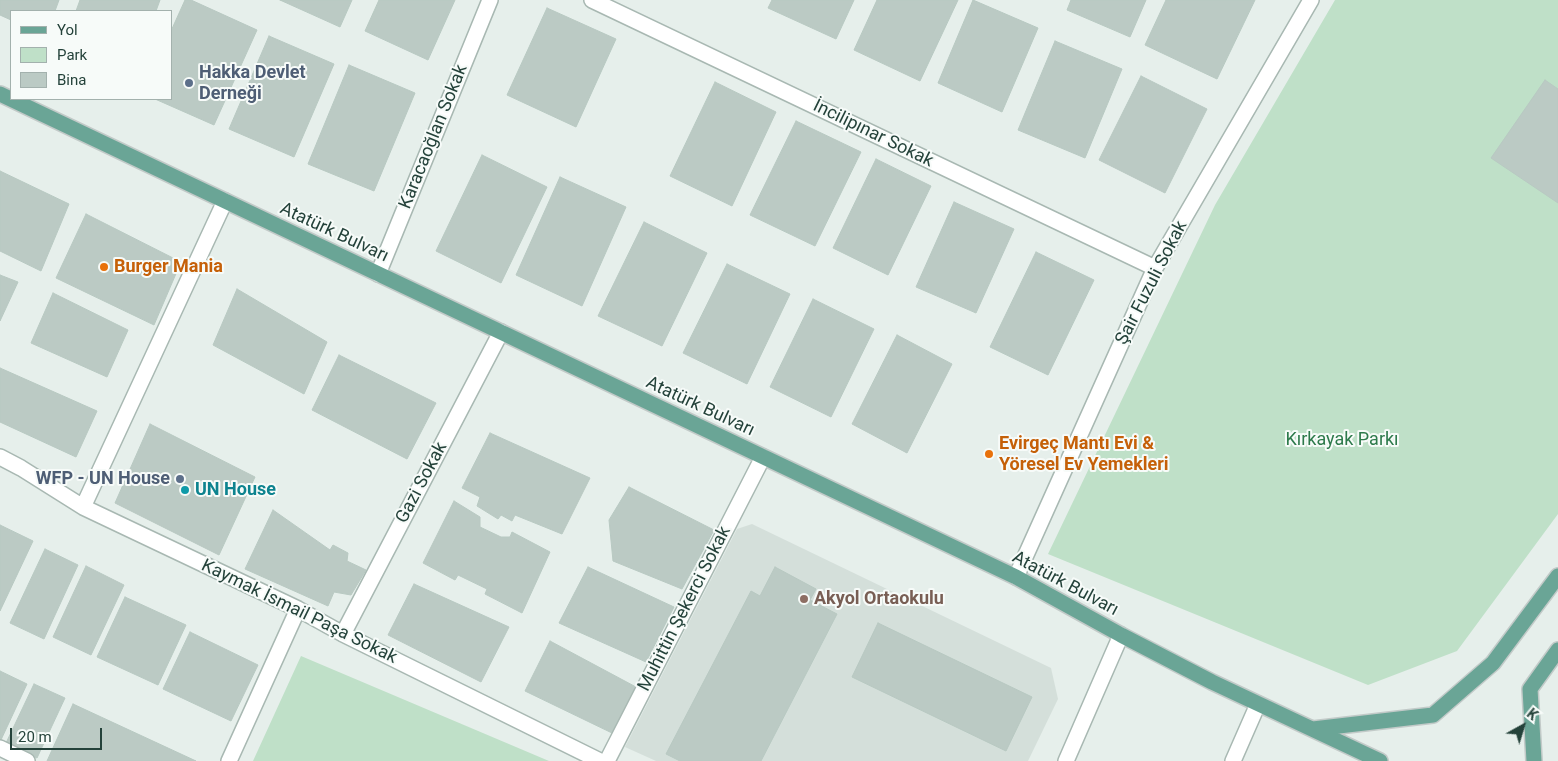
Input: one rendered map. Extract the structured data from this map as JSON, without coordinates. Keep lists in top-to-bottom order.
{
  "streets": {
    "main road": ["Atatürk Bulvarı"],
    "street": [
      "İncilipınar Sokak",
      "Karacaoğlan Sokak",
      "Şair Fuzuli Sokak",
      "Gazi Sokak",
      "Muhittin Şekerci Sokak",
      "Kaymak İsmail Paşa Sokak"
    ]
  },
  "crossings": [
    ["İncilipınar Sokak", "Şair Fuzuli Sokak"],
    ["Karacaoğlan Sokak", "Atatürk Bulvarı"],
    ["Atatürk Bulvarı", "Şair Fuzuli Sokak"],
    ["Atatürk Bulvarı", "Gazi Sokak"],
    ["Atatürk Bulvarı", "Muhittin Şekerci Sokak"],
    ["Gazi Sokak", "Kaymak İsmail Paşa Sokak"]
  ],
  "parks": ["Kırkayak Parkı"],
  "places": [
    "Hakka Devlet Derneği",
    "Burger Mania",
    "Evirgeç Mantı Evi & Yöresel Ev Yemekleri",
    "WFP - UN House",
    "UN House",
    "Akyol Ortaokulu"
  ],
  "legend": ["Yol", "Park", "Bina"],
  "scale_bar": "20 m",
  "north": "top right"
}
